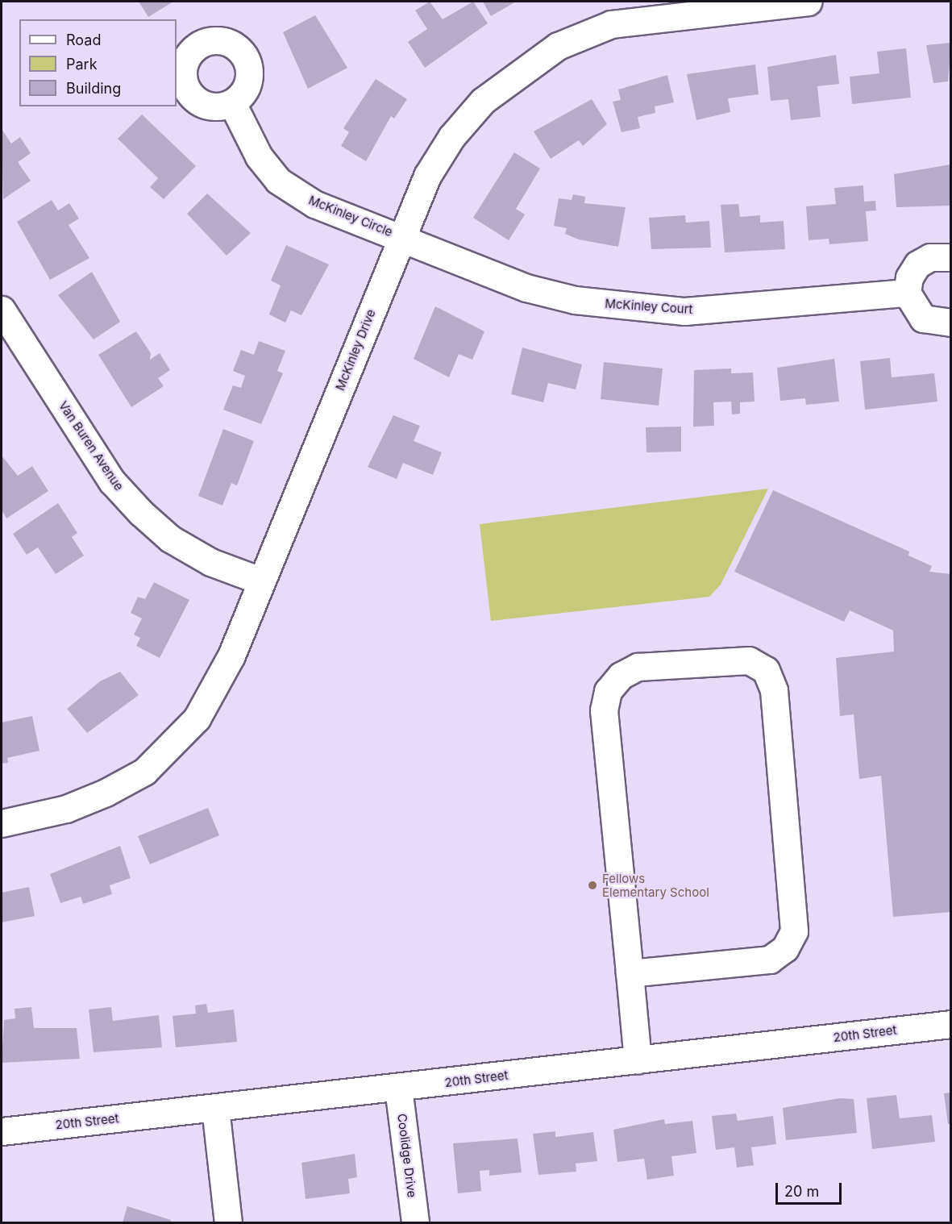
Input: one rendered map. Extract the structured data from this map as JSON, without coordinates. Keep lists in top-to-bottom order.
{
  "streets": {
    "street": [
      "McKinley Circle",
      "McKinley Court",
      "McKinley Drive",
      "Van Buren Avenue",
      "20th Street",
      "Coolidge Drive"
    ]
  },
  "crossings": [
    ["McKinley Circle", "McKinley Court"],
    ["McKinley Circle", "McKinley Drive"],
    ["McKinley Court", "McKinley Drive"],
    ["McKinley Drive", "Van Buren Avenue"],
    ["20th Street", "Coolidge Drive"]
  ],
  "places": ["Fellows Elementary School"],
  "legend": ["Road", "Park", "Building"],
  "scale_bar": "20 m"
}
